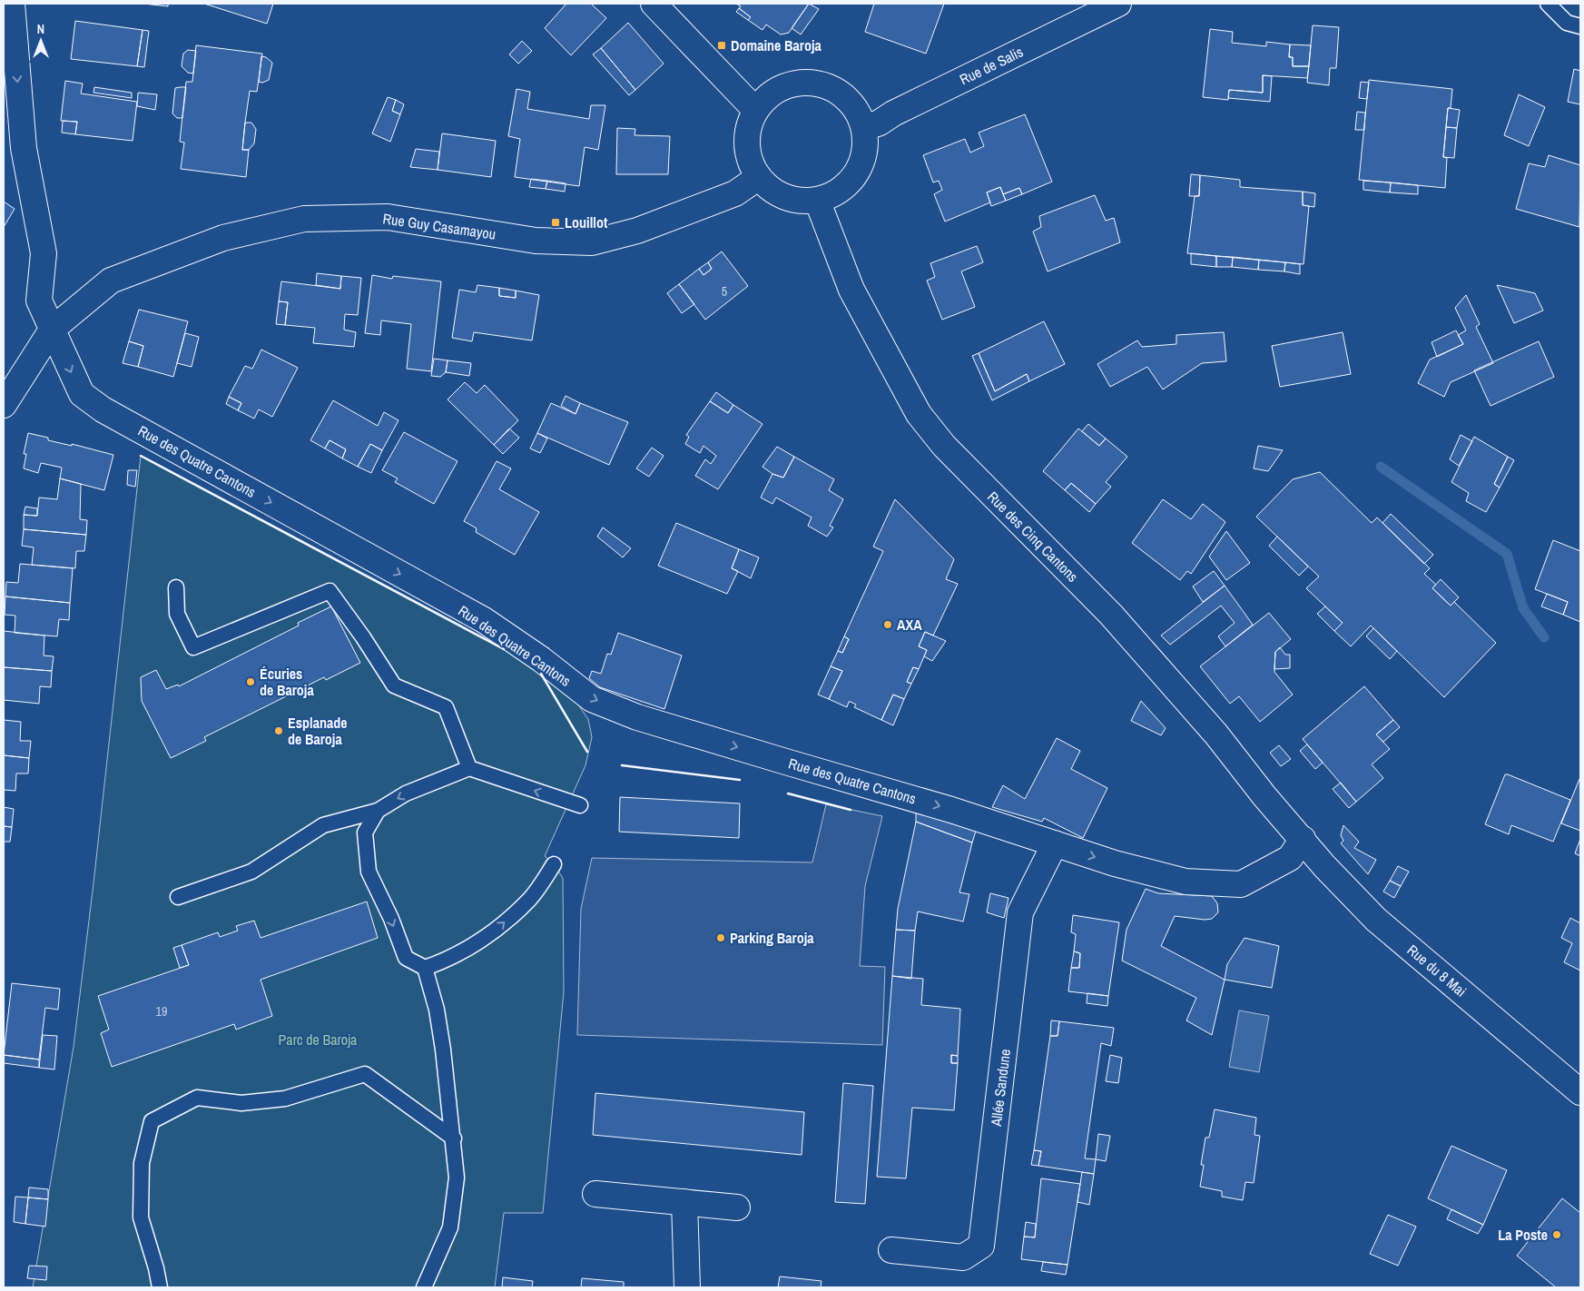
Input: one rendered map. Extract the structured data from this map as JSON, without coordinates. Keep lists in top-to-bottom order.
{
  "streets": {
    "street": [
      "Rue de Salis",
      "Rue Guy Casamayou",
      "Rue des Quatre Cantons",
      "Rue des Cinq Cantons",
      "Rue du 8 Mai",
      "Allée Sandune"
    ]
  },
  "crossings": [
    ["Rue de Salis", "Rue Guy Casamayou"],
    ["Rue de Salis", "Rue des Cinq Cantons"],
    ["Rue Guy Casamayou", "Rue des Quatre Cantons"],
    ["Rue Guy Casamayou", "Rue des Cinq Cantons"],
    ["Rue des Quatre Cantons", "Rue des Cinq Cantons"],
    ["Rue des Quatre Cantons", "Rue du 8 Mai"],
    ["Rue des Quatre Cantons", "Allée Sandune"],
    ["Rue des Cinq Cantons", "Rue du 8 Mai"]
  ],
  "one_way": ["Rue des Quatre Cantons"],
  "parks": ["Parc de Baroja"],
  "places": {
    "transit": ["Domaine Baroja", "Louillot"],
    "other": [
      "AXA",
      "Écuries de Baroja",
      "Esplanade de Baroja",
      "Parking Baroja",
      "La Poste"
    ]
  },
  "house_numbers": ["5", "19"],
  "north": "top"
}
